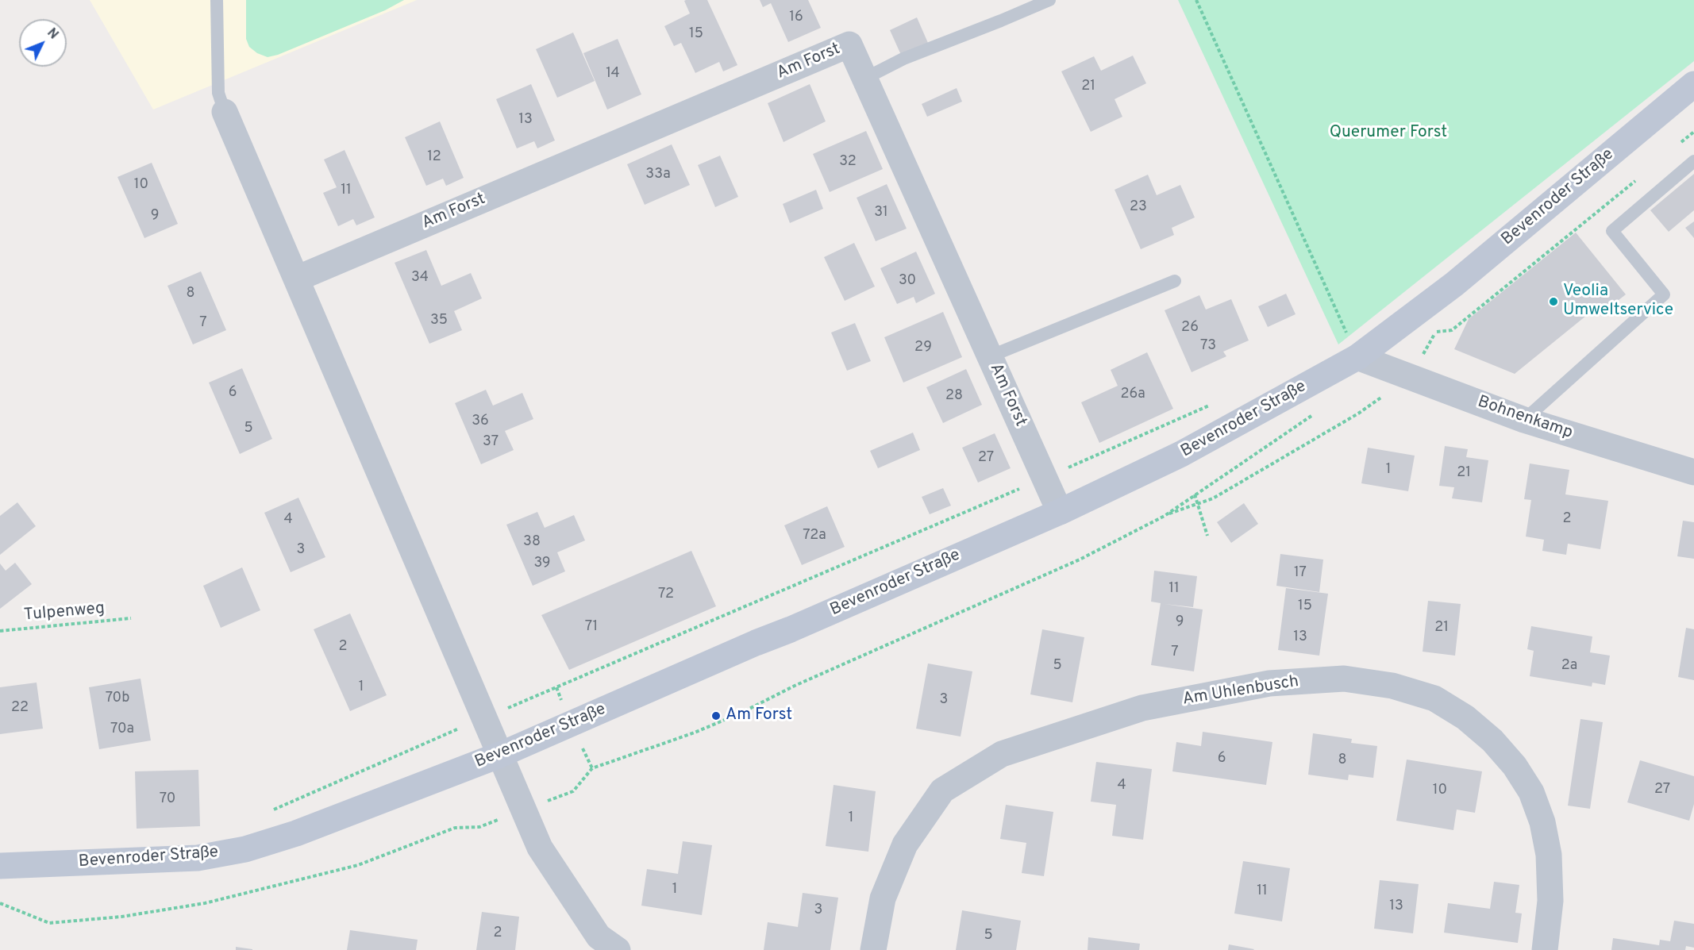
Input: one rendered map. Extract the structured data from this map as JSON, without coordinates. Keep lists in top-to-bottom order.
{
  "streets": {
    "main road": ["Bevenroder Straße"],
    "street": ["Am Forst", "Bohnenkamp", "Am Uhlenbusch"],
    "path": ["Tulpenweg"]
  },
  "crossings": [
    ["Am Forst", "Bevenroder Straße"],
    ["Bevenroder Straße", "Bohnenkamp"]
  ],
  "parks": ["Querumer Forst"],
  "places": ["Veolia Umweltservice", "Am Forst"],
  "house_numbers": [
    "16",
    "15",
    "14",
    "21",
    "13",
    "12",
    "32",
    "33a",
    "10",
    "11",
    "23",
    "31",
    "9",
    "34",
    "30",
    "8",
    "35",
    "7",
    "26",
    "73",
    "29",
    "6",
    "26a",
    "28",
    "36",
    "5",
    "37",
    "27",
    "1",
    "21",
    "2",
    "4",
    "72a",
    "38",
    "3",
    "39",
    "17",
    "11",
    "72",
    "15",
    "9",
    "71",
    "21",
    "13",
    "2",
    "7",
    "5",
    "2a",
    "1",
    "70b",
    "3",
    "22",
    "70a",
    "6",
    "8",
    "4",
    "27",
    "10",
    "70",
    "1",
    "1",
    "11",
    "13",
    "3",
    "2",
    "5"
  ],
  "north": "top right"
}
